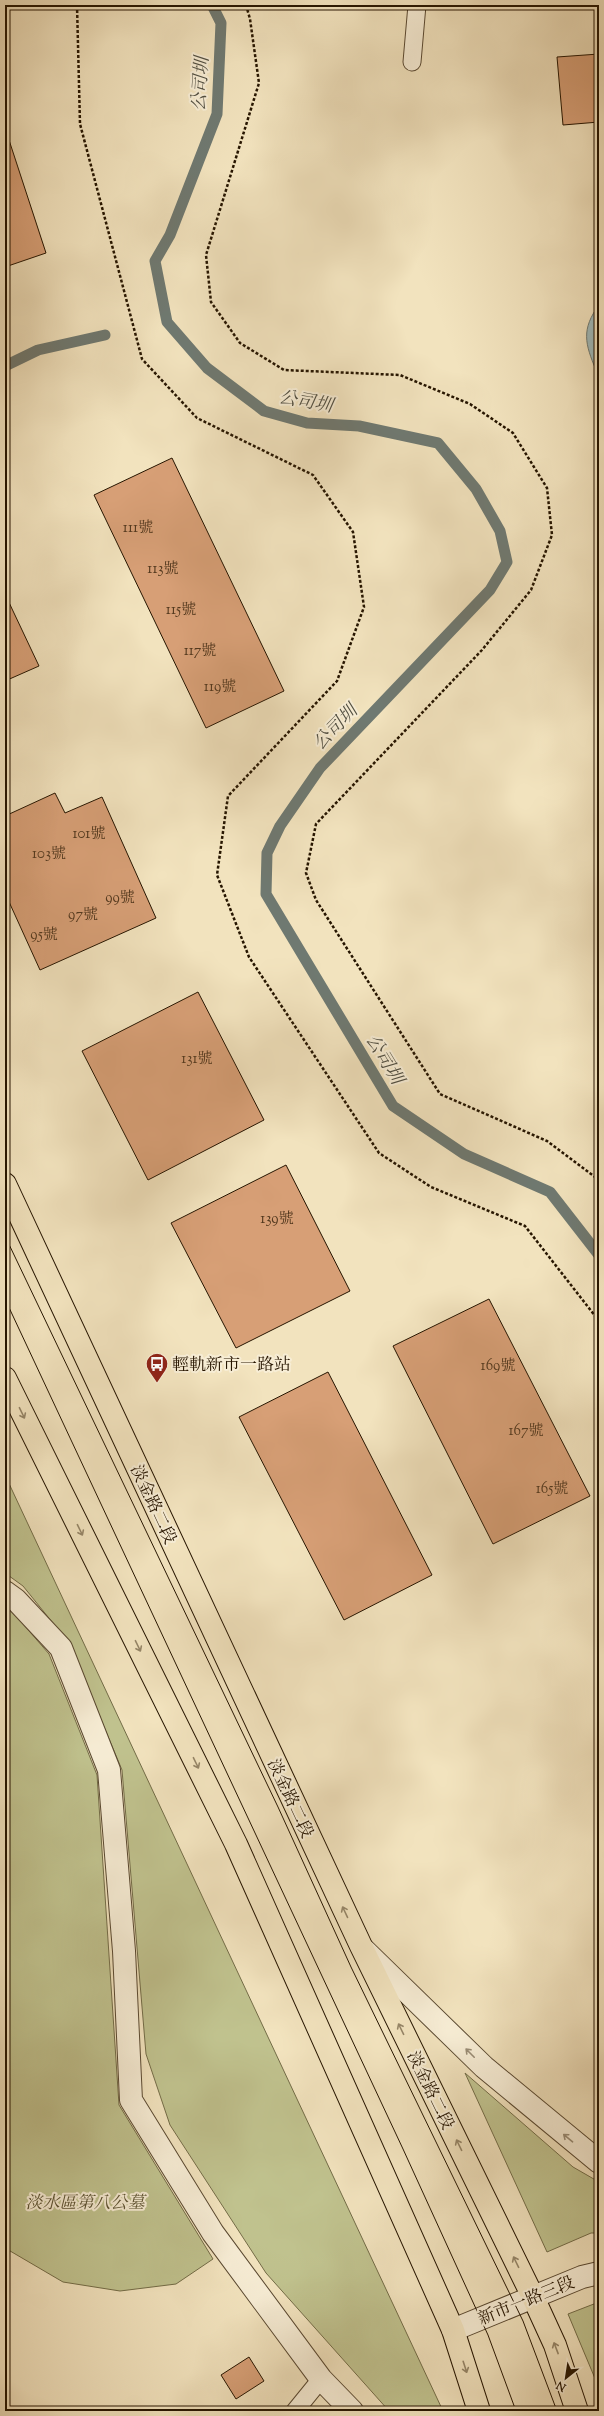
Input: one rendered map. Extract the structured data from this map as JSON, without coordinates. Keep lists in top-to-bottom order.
{
  "streets": {
    "main road": ["淡金路二段"],
    "street": ["新市一路三段"]
  },
  "crossings": [
    ["淡金路二段", "新市一路三段"]
  ],
  "water": ["公司圳"],
  "parks": ["淡水區第八公墓"],
  "places": {
    "bus stop": ["輕軌新市一路站"]
  },
  "house_numbers": [
    "111號",
    "113號",
    "115號",
    "117號",
    "119號",
    "101號",
    "103號",
    "99號",
    "97號",
    "95號",
    "131號",
    "139號",
    "169號",
    "167號",
    "165號"
  ],
  "north": "bottom left"
}
